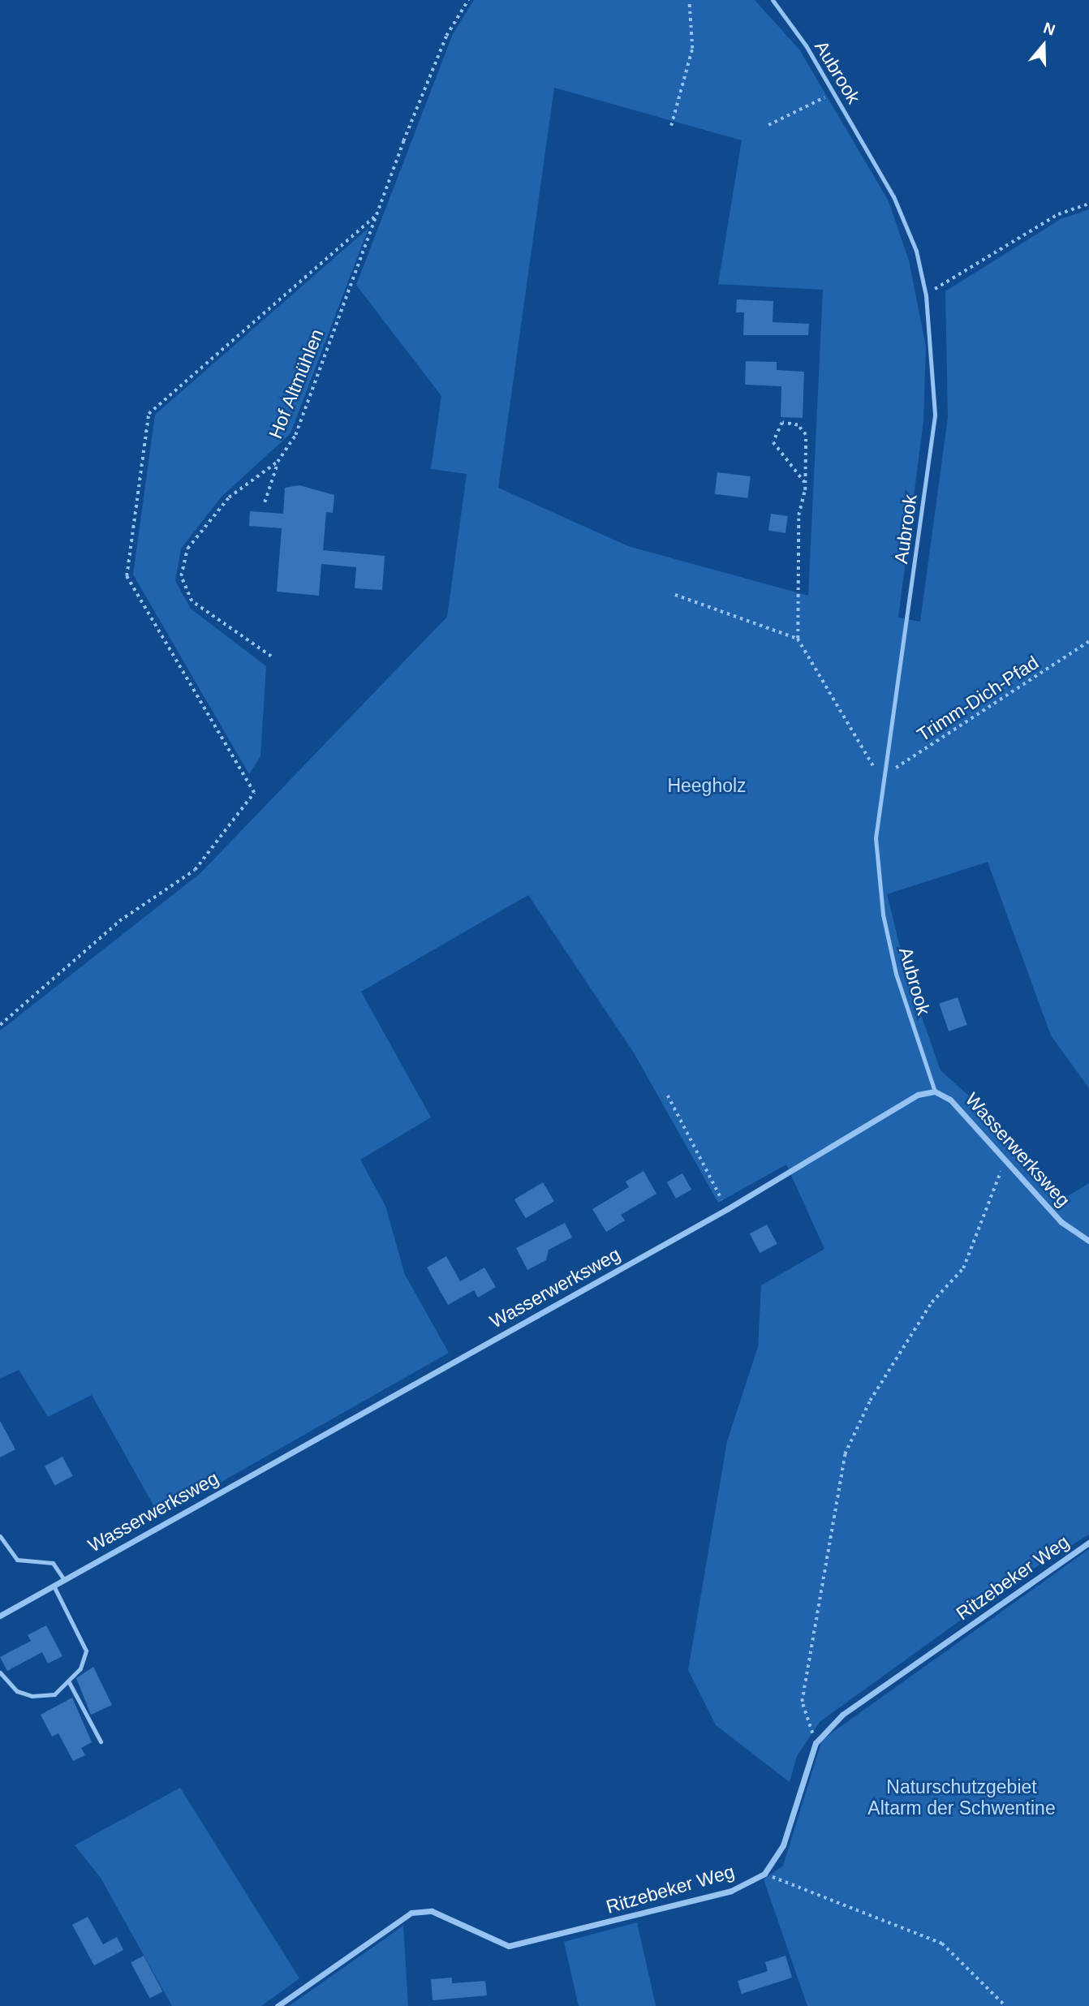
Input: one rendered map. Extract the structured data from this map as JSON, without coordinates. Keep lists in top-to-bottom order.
{
  "streets": {
    "street": ["Wasserwerksweg", "Ritzebeker Weg"],
    "lane": ["Aubrook"],
    "path": ["Hof Altmühlen", "Trimm-Dich-Pfad"]
  },
  "crossings": [
    ["Aubrook", "Trimm-Dich-Pfad"],
    ["Aubrook", "Wasserwerksweg"]
  ],
  "parks": ["Heegholz", "Naturschutzgebiet Altarm der Schwentine"],
  "north": "top"
}
